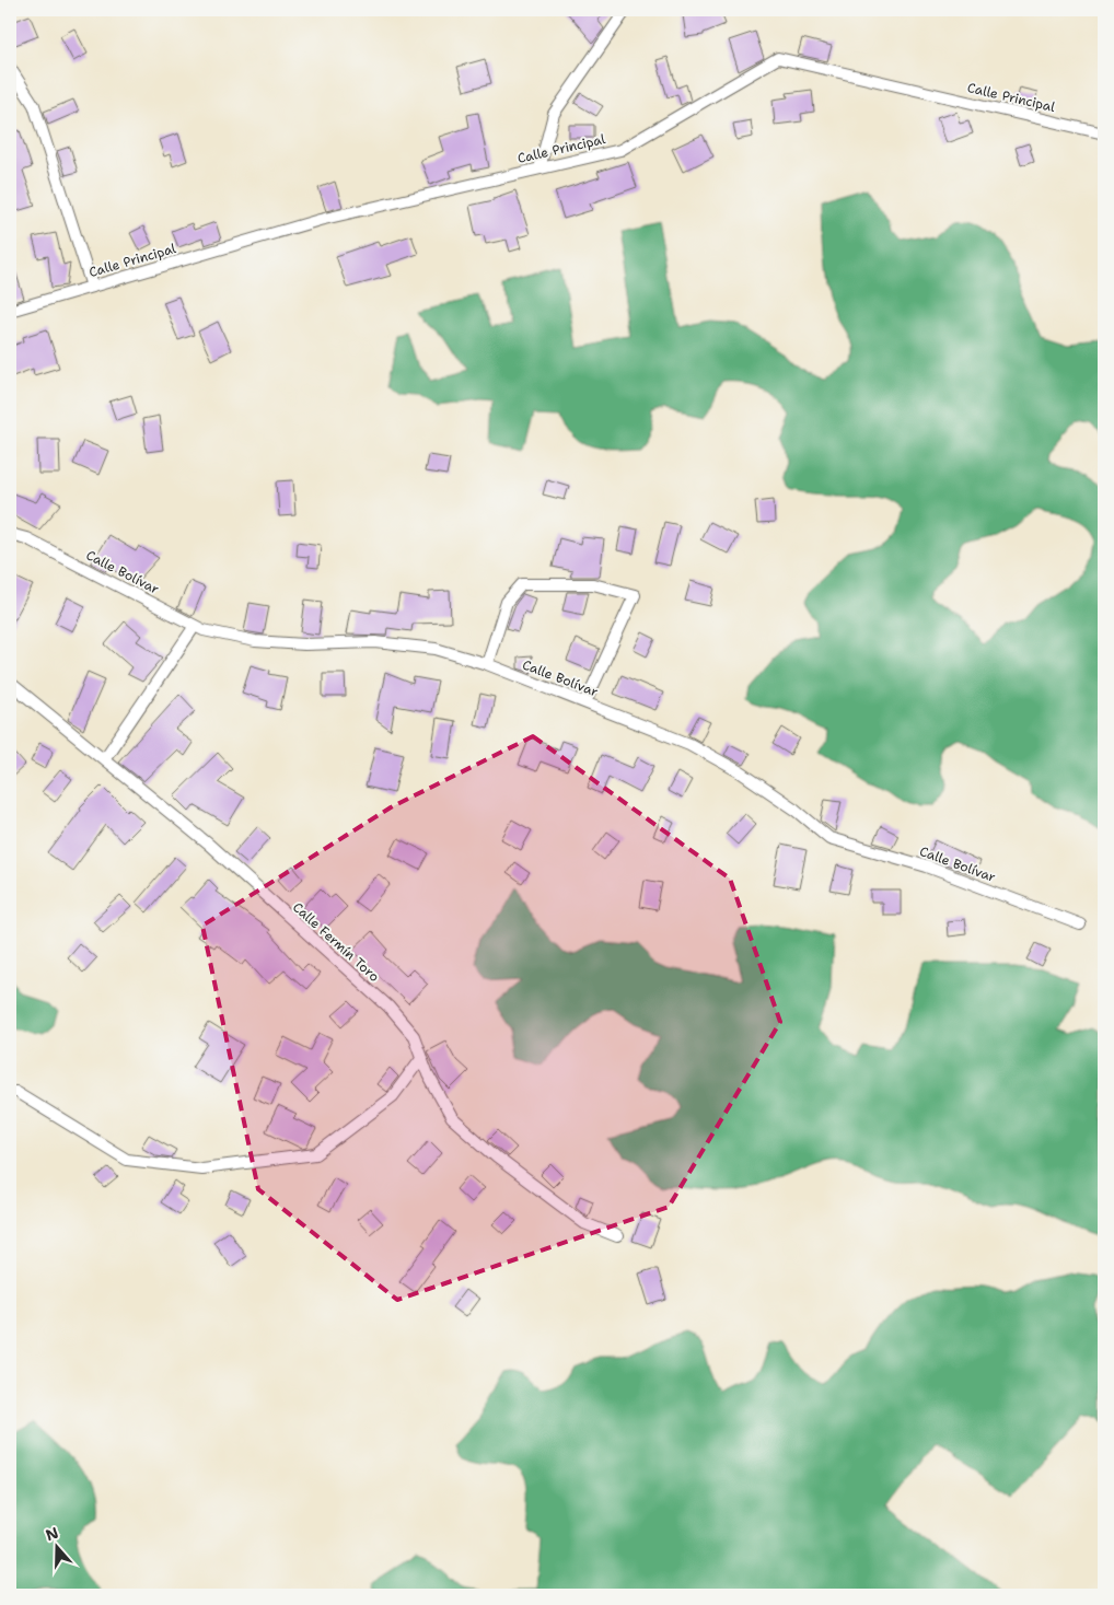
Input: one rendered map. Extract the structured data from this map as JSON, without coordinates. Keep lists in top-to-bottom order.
{
  "streets": {
    "street": ["Calle Principal", "Calle Bolívar", "Calle Fermín Toro"]
  },
  "north": "top"
}
